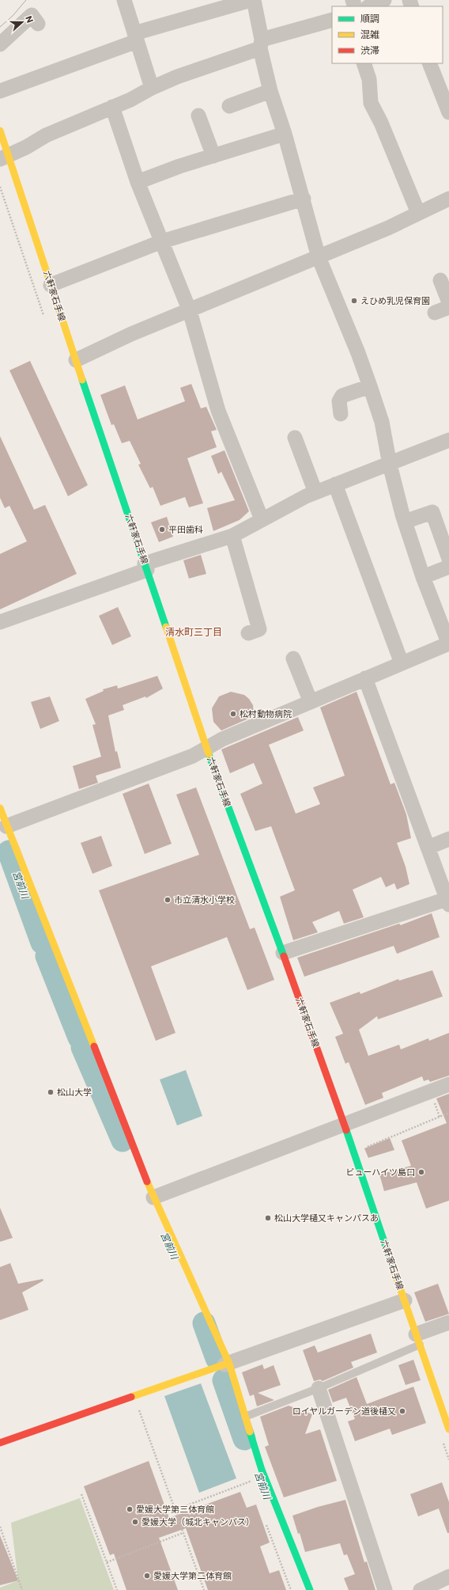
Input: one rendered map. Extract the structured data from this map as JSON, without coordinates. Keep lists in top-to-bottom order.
{
  "streets": {
    "main road": ["六軒家石手線"]
  },
  "districts": ["清水町三丁目"],
  "water": ["宮前川"],
  "places": [
    "えひめ乳児保育園",
    "平田歯科",
    "松村動物病院",
    "市立清水小学校",
    "松山大学",
    "ビューハイツ島口",
    "松山大学樋又キャンパスあ",
    "ロイヤルガーデン道後樋又",
    "愛媛大学第三体育館",
    "愛媛大学（城北キャンパス）",
    "愛媛大学第二体育館"
  ],
  "legend": ["順調", "混雑", "渋滞"],
  "north": "right"
}
